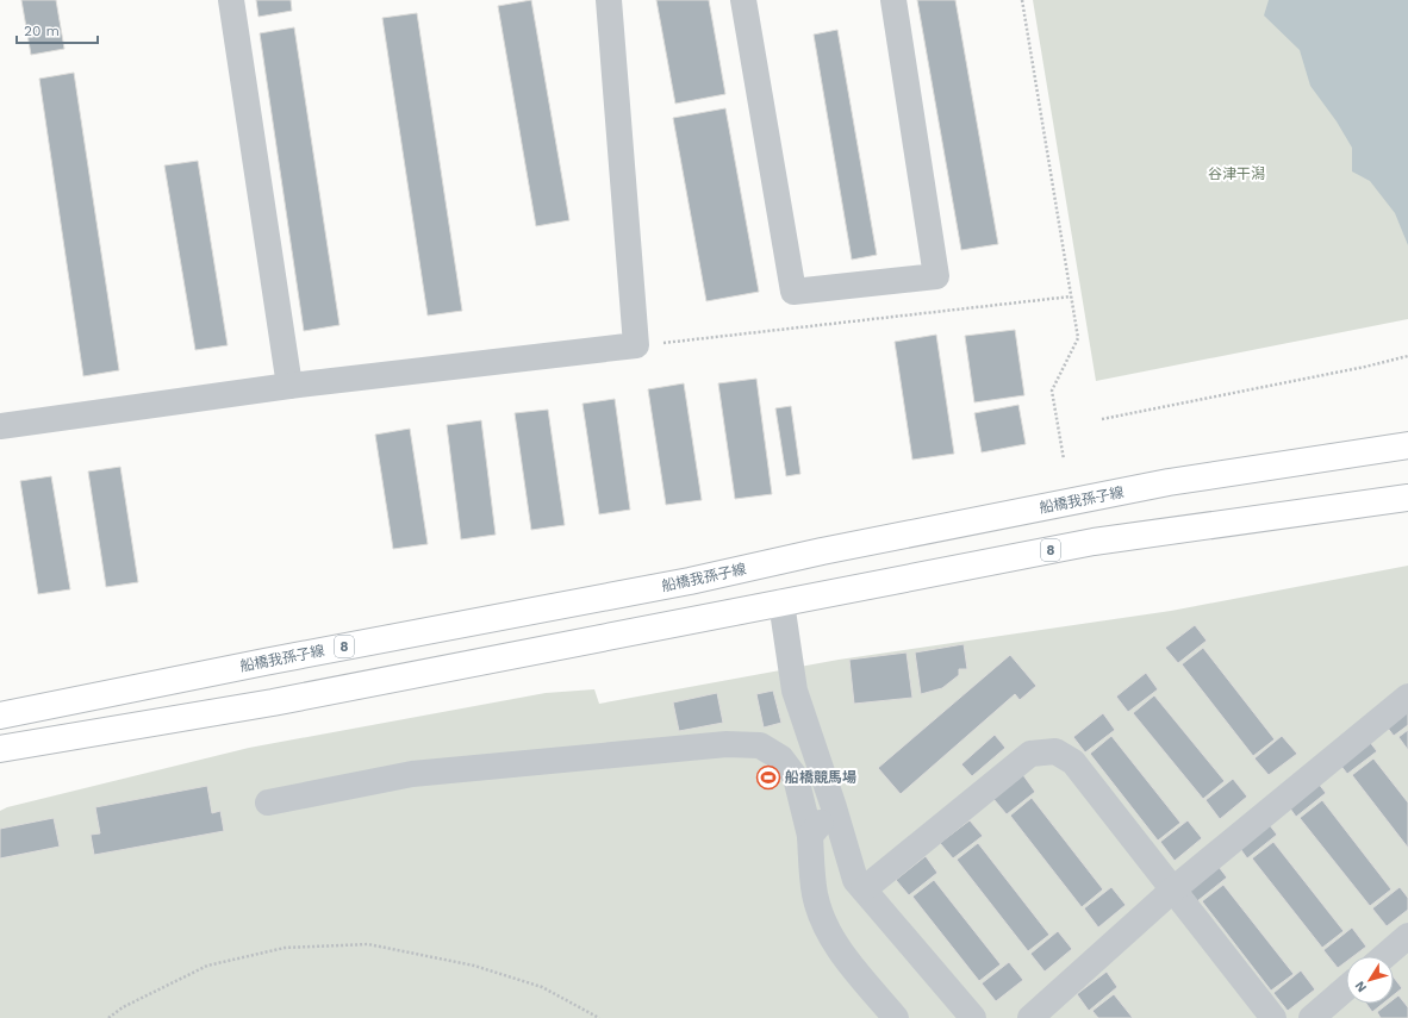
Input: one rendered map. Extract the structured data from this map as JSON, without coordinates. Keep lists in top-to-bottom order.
{
  "streets": {
    "main road": ["船橋我孫子線", "8"]
  },
  "parks": ["谷津干潟"],
  "places": {
    "sports": ["船橋競馬場"]
  },
  "scale_bar": "20 m",
  "north": "bottom left"
}
